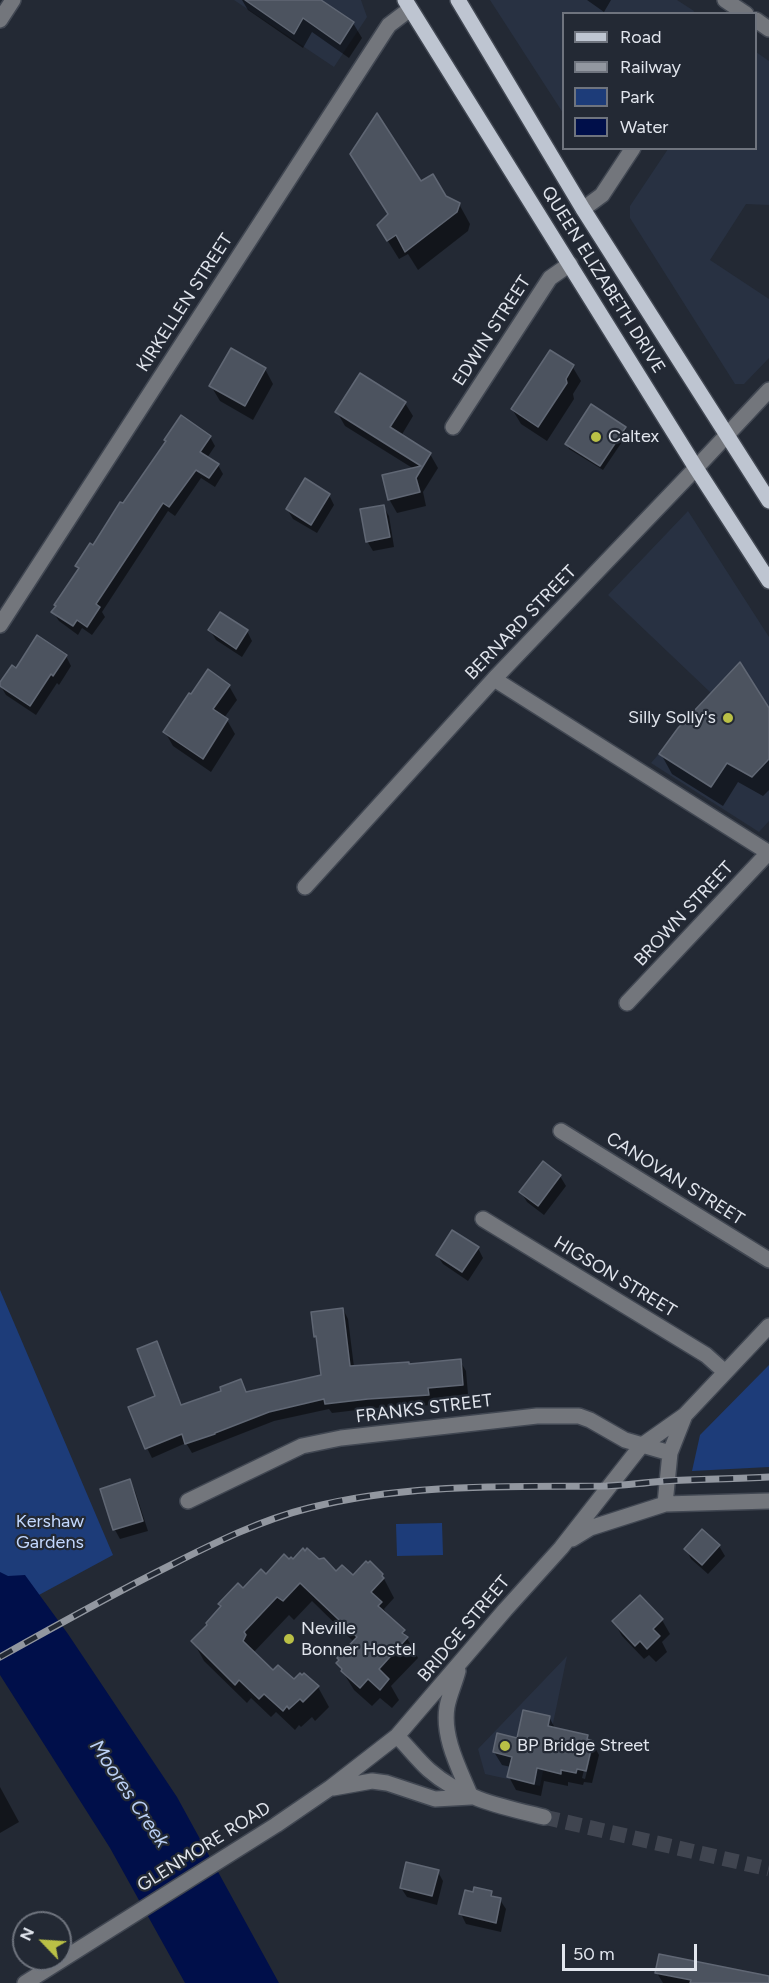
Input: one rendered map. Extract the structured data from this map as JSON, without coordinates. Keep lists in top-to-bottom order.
{
  "streets": {
    "main road": ["QUEEN ELIZABETH DRIVE"],
    "street": [
      "KIRKELLEN STREET",
      "EDWIN STREET",
      "BERNARD STREET",
      "BROWN STREET",
      "CANOVAN STREET",
      "HIGSON STREET",
      "FRANKS STREET",
      "BRIDGE STREET",
      "GLENMORE ROAD"
    ]
  },
  "crossings": [
    ["QUEEN ELIZABETH DRIVE", "KIRKELLEN STREET"],
    ["QUEEN ELIZABETH DRIVE", "EDWIN STREET"],
    ["QUEEN ELIZABETH DRIVE", "BERNARD STREET"],
    ["HIGSON STREET", "BRIDGE STREET"],
    ["FRANKS STREET", "BRIDGE STREET"],
    ["BRIDGE STREET", "GLENMORE ROAD"]
  ],
  "water": ["Moores Creek"],
  "parks": ["Kershaw Gardens"],
  "places": [
    "Caltex",
    "Silly Solly's",
    "Neville Bonner Hostel",
    "BP Bridge Street"
  ],
  "legend": [
    "Road",
    "Railway",
    "Park",
    "Water"
  ],
  "scale_bar": "50 m",
  "north": "top left"
}
